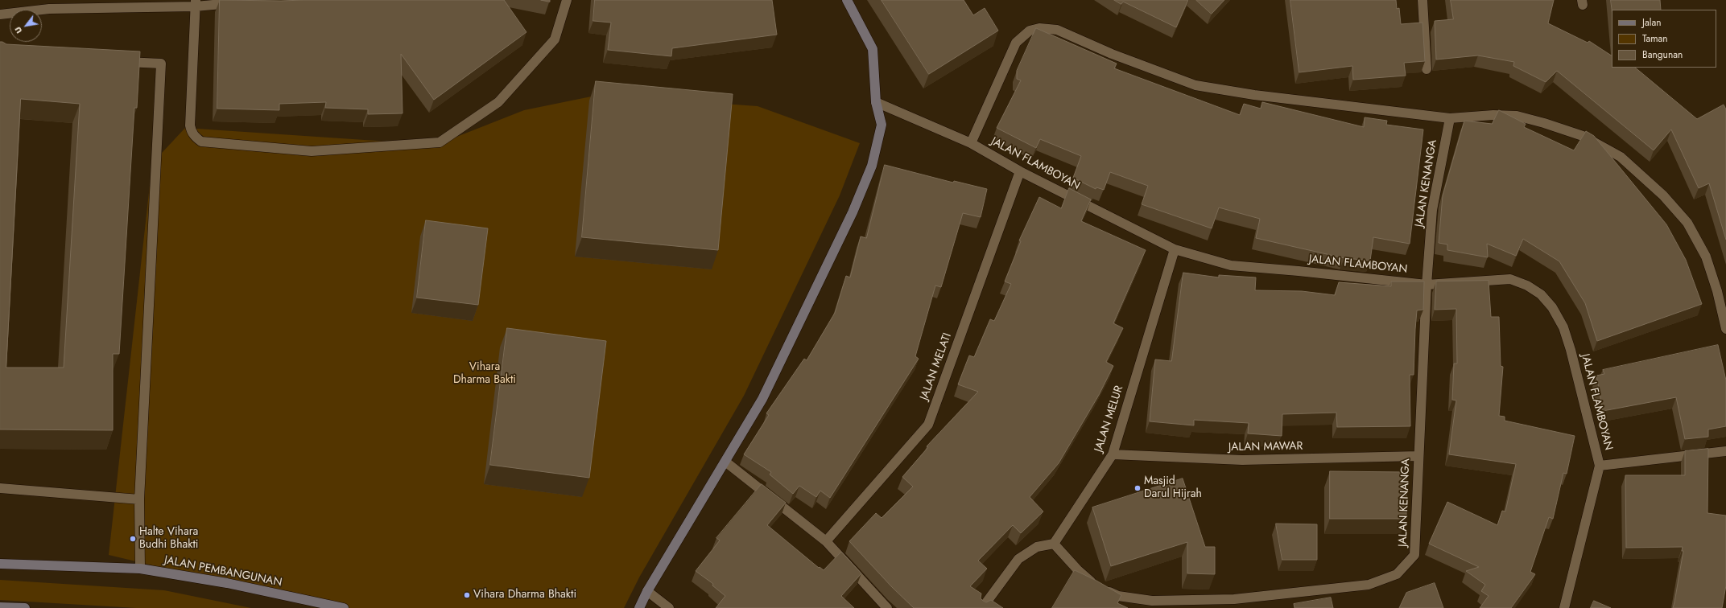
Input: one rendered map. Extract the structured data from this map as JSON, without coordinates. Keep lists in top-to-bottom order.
{
  "streets": {
    "street": [
      "JALAN FLAMBOYAN",
      "JALAN KENANGA",
      "JALAN MELATI",
      "JALAN MELUR",
      "JALAN MAWAR",
      "JALAN PEMBANGUNAN"
    ]
  },
  "crossings": [
    ["JALAN FLAMBOYAN", "JALAN KENANGA"],
    ["JALAN FLAMBOYAN", "JALAN MELATI"],
    ["JALAN FLAMBOYAN", "JALAN MELUR"],
    ["JALAN KENANGA", "JALAN MELUR"],
    ["JALAN KENANGA", "JALAN MAWAR"],
    ["JALAN MELUR", "JALAN MAWAR"]
  ],
  "parks": ["Vihara Dharma Bakti"],
  "places": ["Masjid Darul Hijrah", "Halte Vihara Budhi Bhakti", "Vihara Dharma Bhakti"],
  "legend": ["Jalan", "Taman", "Bangunan"],
  "north": "bottom left"
}
